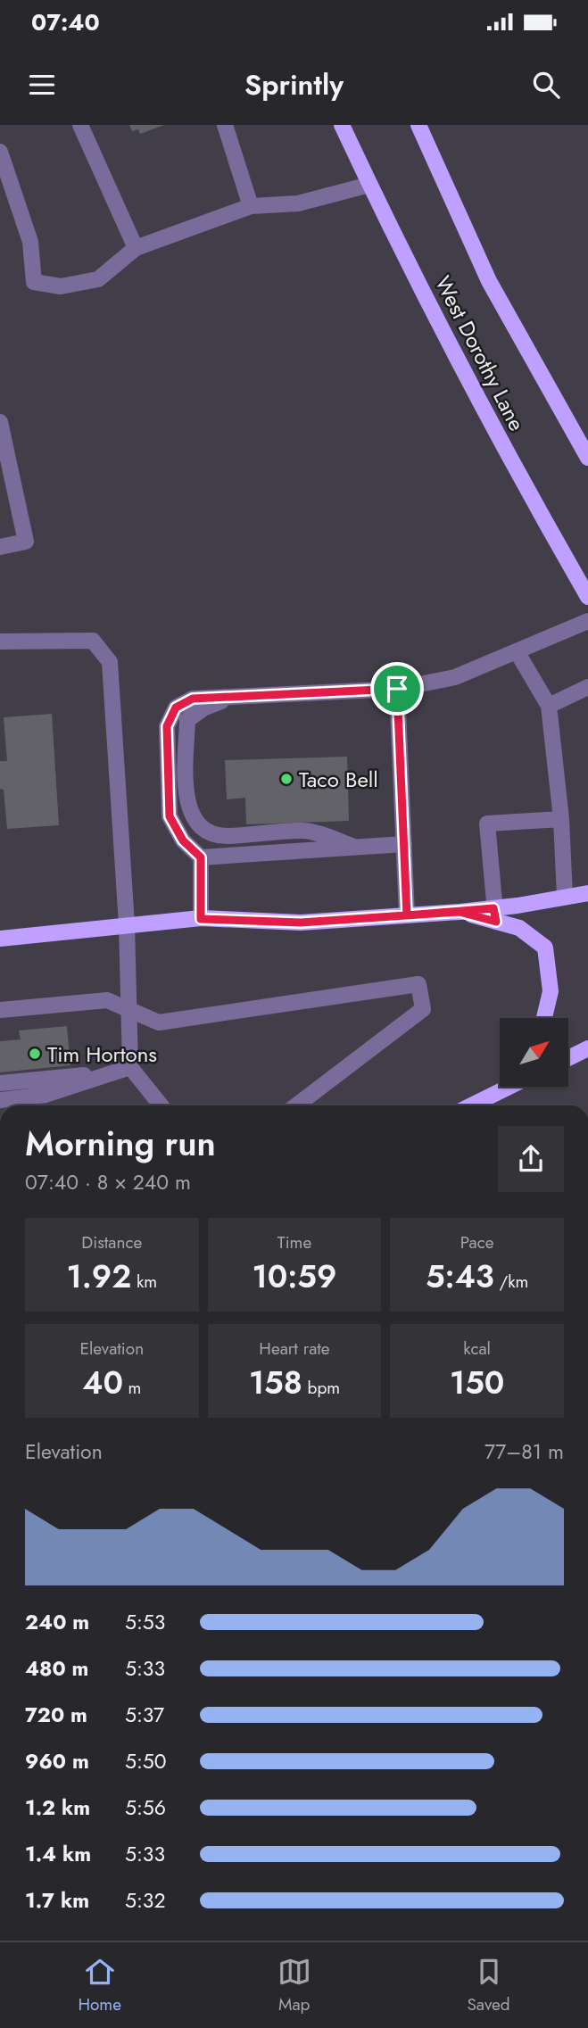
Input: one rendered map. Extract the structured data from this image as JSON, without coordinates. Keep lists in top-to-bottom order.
{
  "streets": {
    "main road": ["West Dorothy Lane"]
  },
  "places": ["Taco Bell", "Tim Hortons"],
  "north": "top right",
  "page": {
    "status": "07:40",
    "header": "Sprintly",
    "heading": ["Morning run", "07:40 · 8 × 240 m"],
    "stats": [
      ["Distance", "1.92 km"],
      ["Time", "10:59"],
      ["Pace", "5:43 /km"],
      ["Elevation", "40 m"],
      ["Heart rate", "158 bpm"],
      ["kcal", "150"]
    ],
    "chart": ["Elevation", "77–81 m"],
    "list": [
      {
        "name": "240 m",
        "note": "5:53"
      },
      {
        "name": "480 m",
        "note": "5:33"
      },
      {
        "name": "720 m",
        "note": "5:37"
      },
      {
        "name": "960 m",
        "note": "5:50"
      },
      {
        "name": "1.2 km",
        "note": "5:56"
      },
      {
        "name": "1.4 km",
        "note": "5:33"
      },
      {
        "name": "1.7 km",
        "note": "5:32"
      }
    ],
    "tabs": ["Home", "Map", "Saved"]
  }
}
